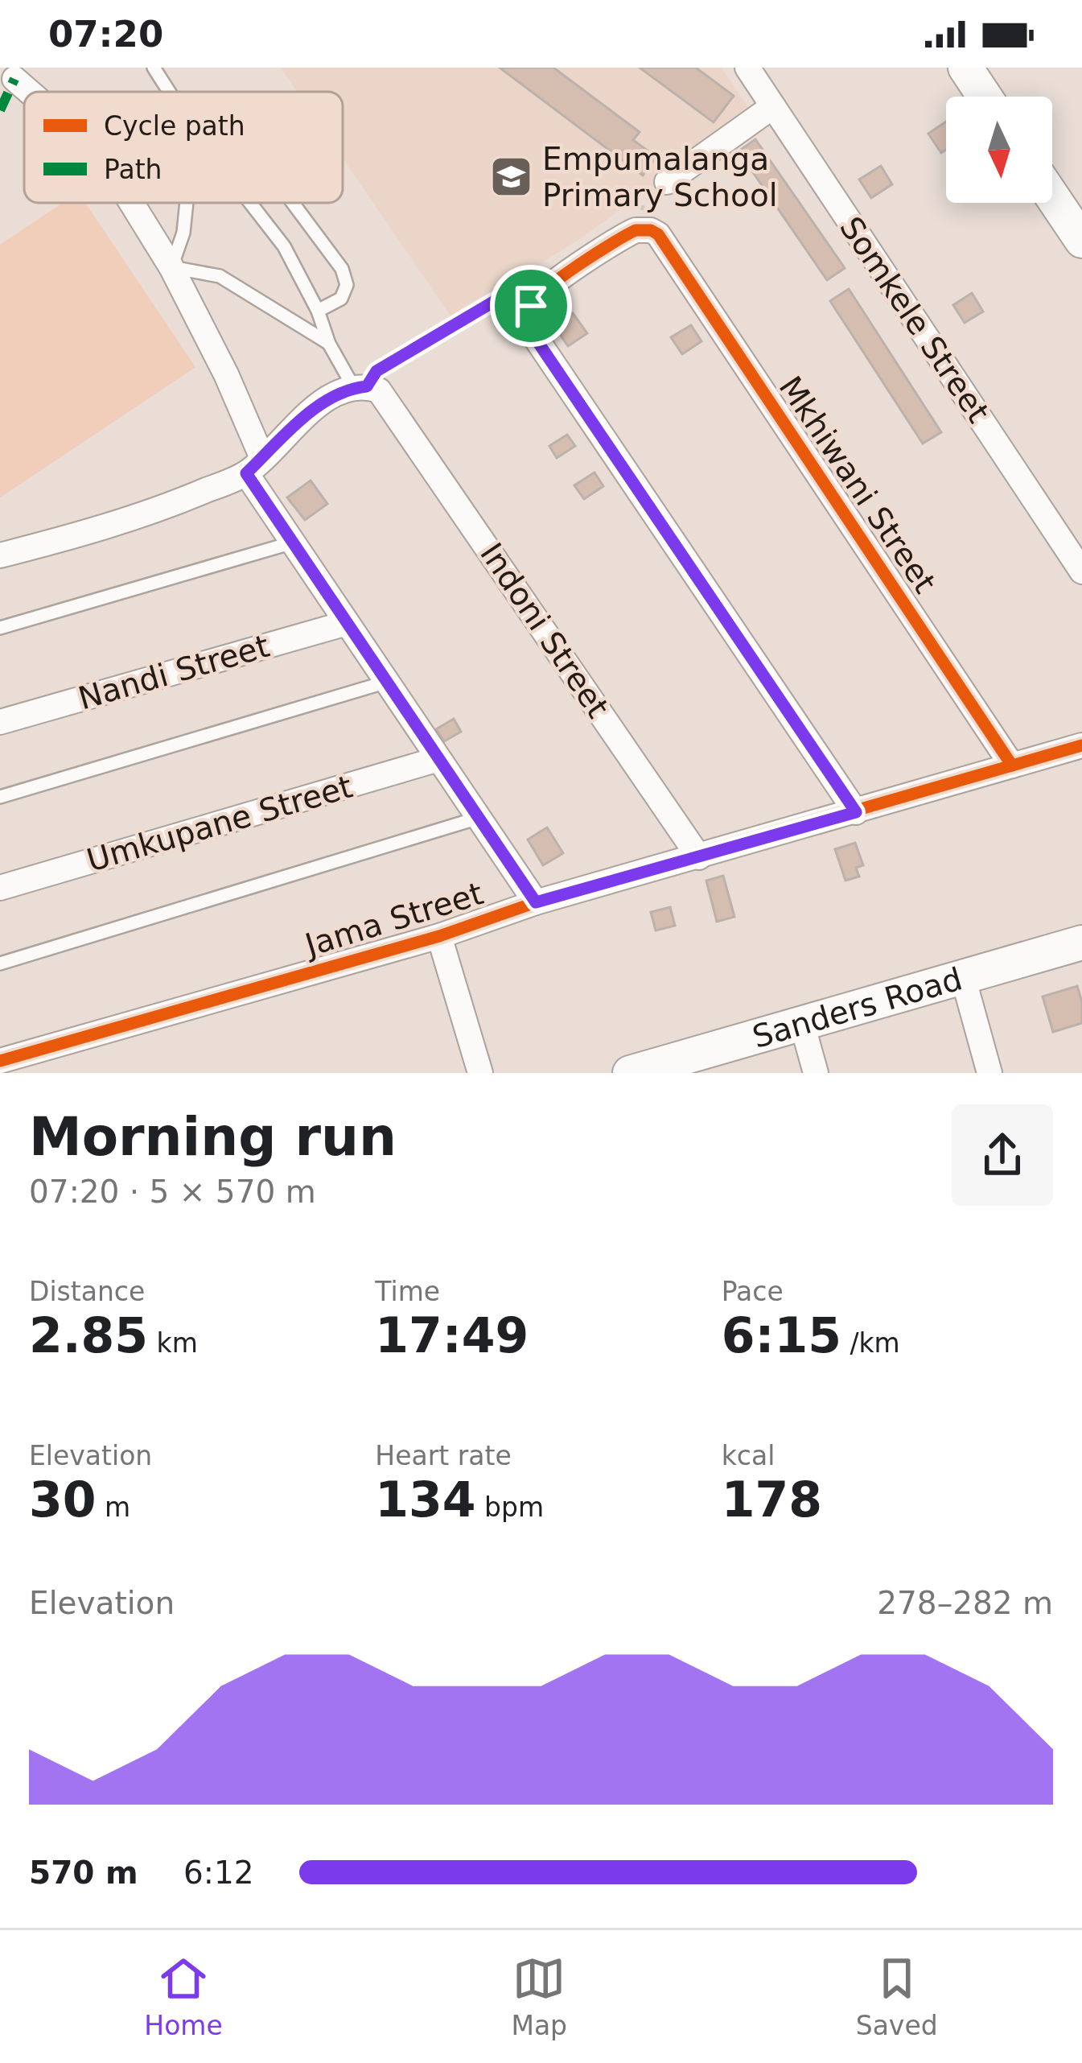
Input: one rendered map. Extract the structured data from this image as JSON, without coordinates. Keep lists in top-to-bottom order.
{
  "streets": {
    "street": [
      "Somkele Street",
      "Mkhiwani Street",
      "Indoni Street",
      "Nandi Street",
      "Umkupane Street",
      "Jama Street",
      "Sanders Road"
    ]
  },
  "crossings": [
    ["Mkhiwani Street", "Jama Street"],
    ["Indoni Street", "Jama Street"]
  ],
  "places": {
    "school or university": ["Empumalanga Primary School"]
  },
  "legend": ["Cycle path", "Path"],
  "north": "bottom",
  "page": {
    "status": "07:20",
    "heading": ["Morning run", "07:20 · 5 × 570 m"],
    "stats": [
      ["Distance", "2.85 km"],
      ["Time", "17:49"],
      ["Pace", "6:15 /km"],
      ["Elevation", "30 m"],
      ["Heart rate", "134 bpm"],
      ["kcal", "178"]
    ],
    "chart": ["Elevation", "278–282 m"],
    "list": [
      {
        "name": "570 m",
        "note": "6:12"
      }
    ],
    "tabs": ["Home", "Map", "Saved"]
  }
}
